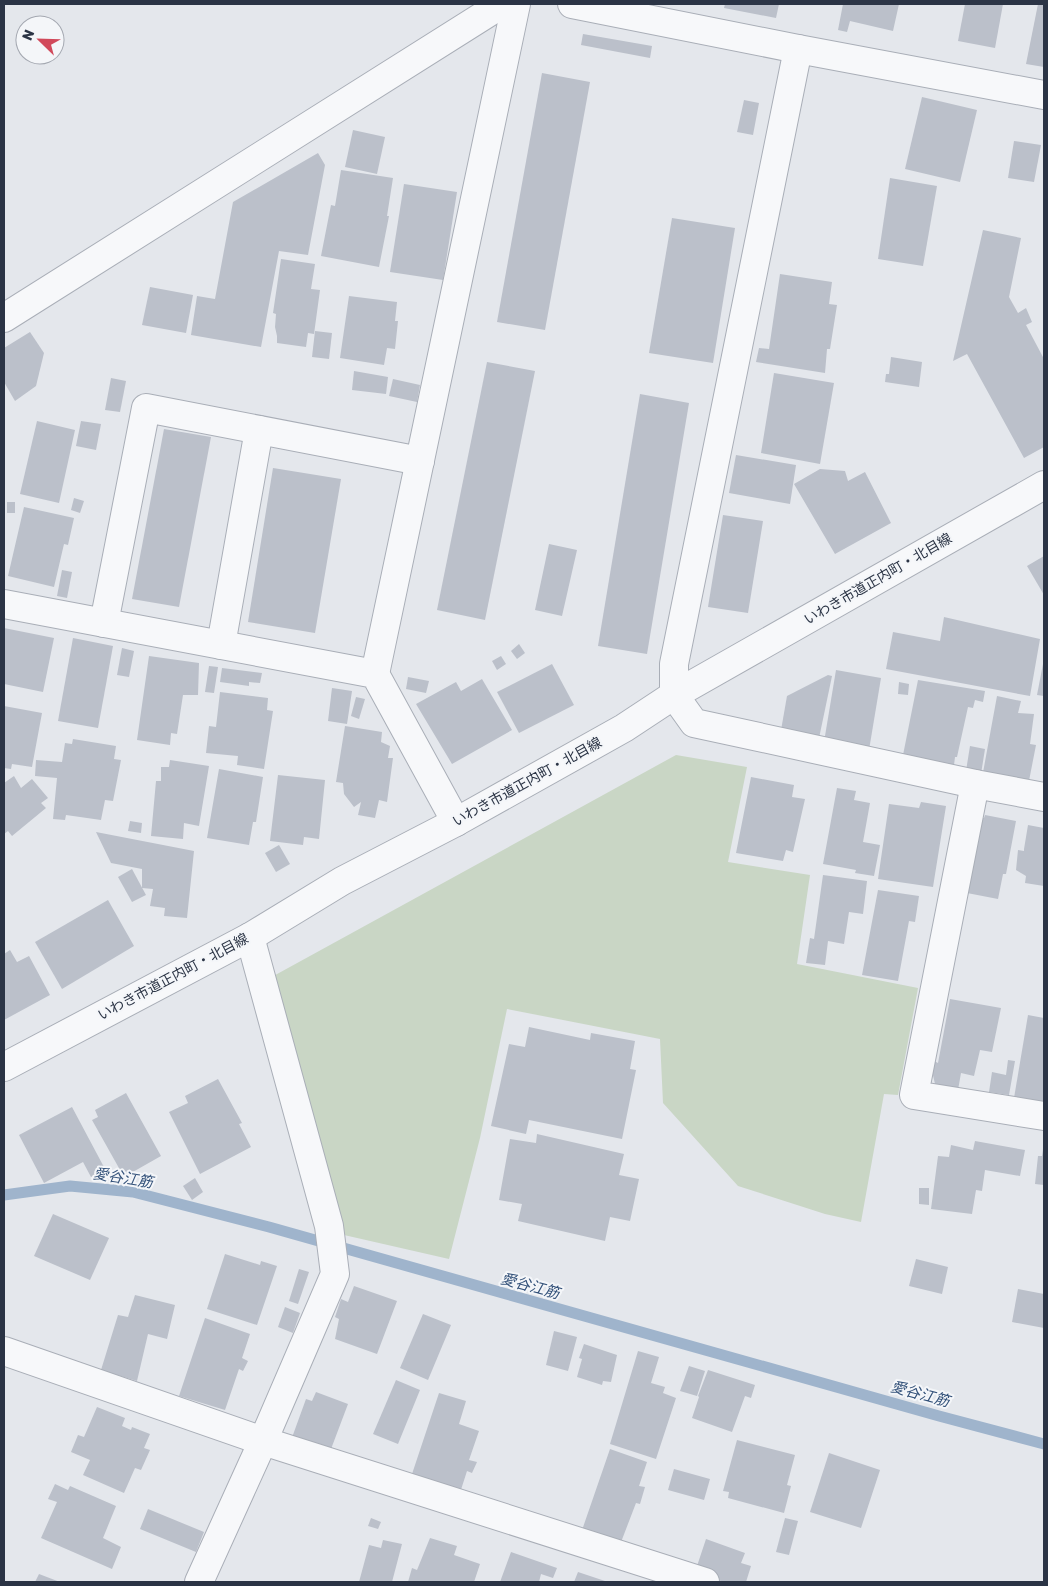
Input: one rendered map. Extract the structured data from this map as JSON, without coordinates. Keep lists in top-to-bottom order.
{
  "streets": {
    "street": ["いわき市道正内町・北目線"]
  },
  "water": ["愛谷江筋"],
  "north": "top left"
}
